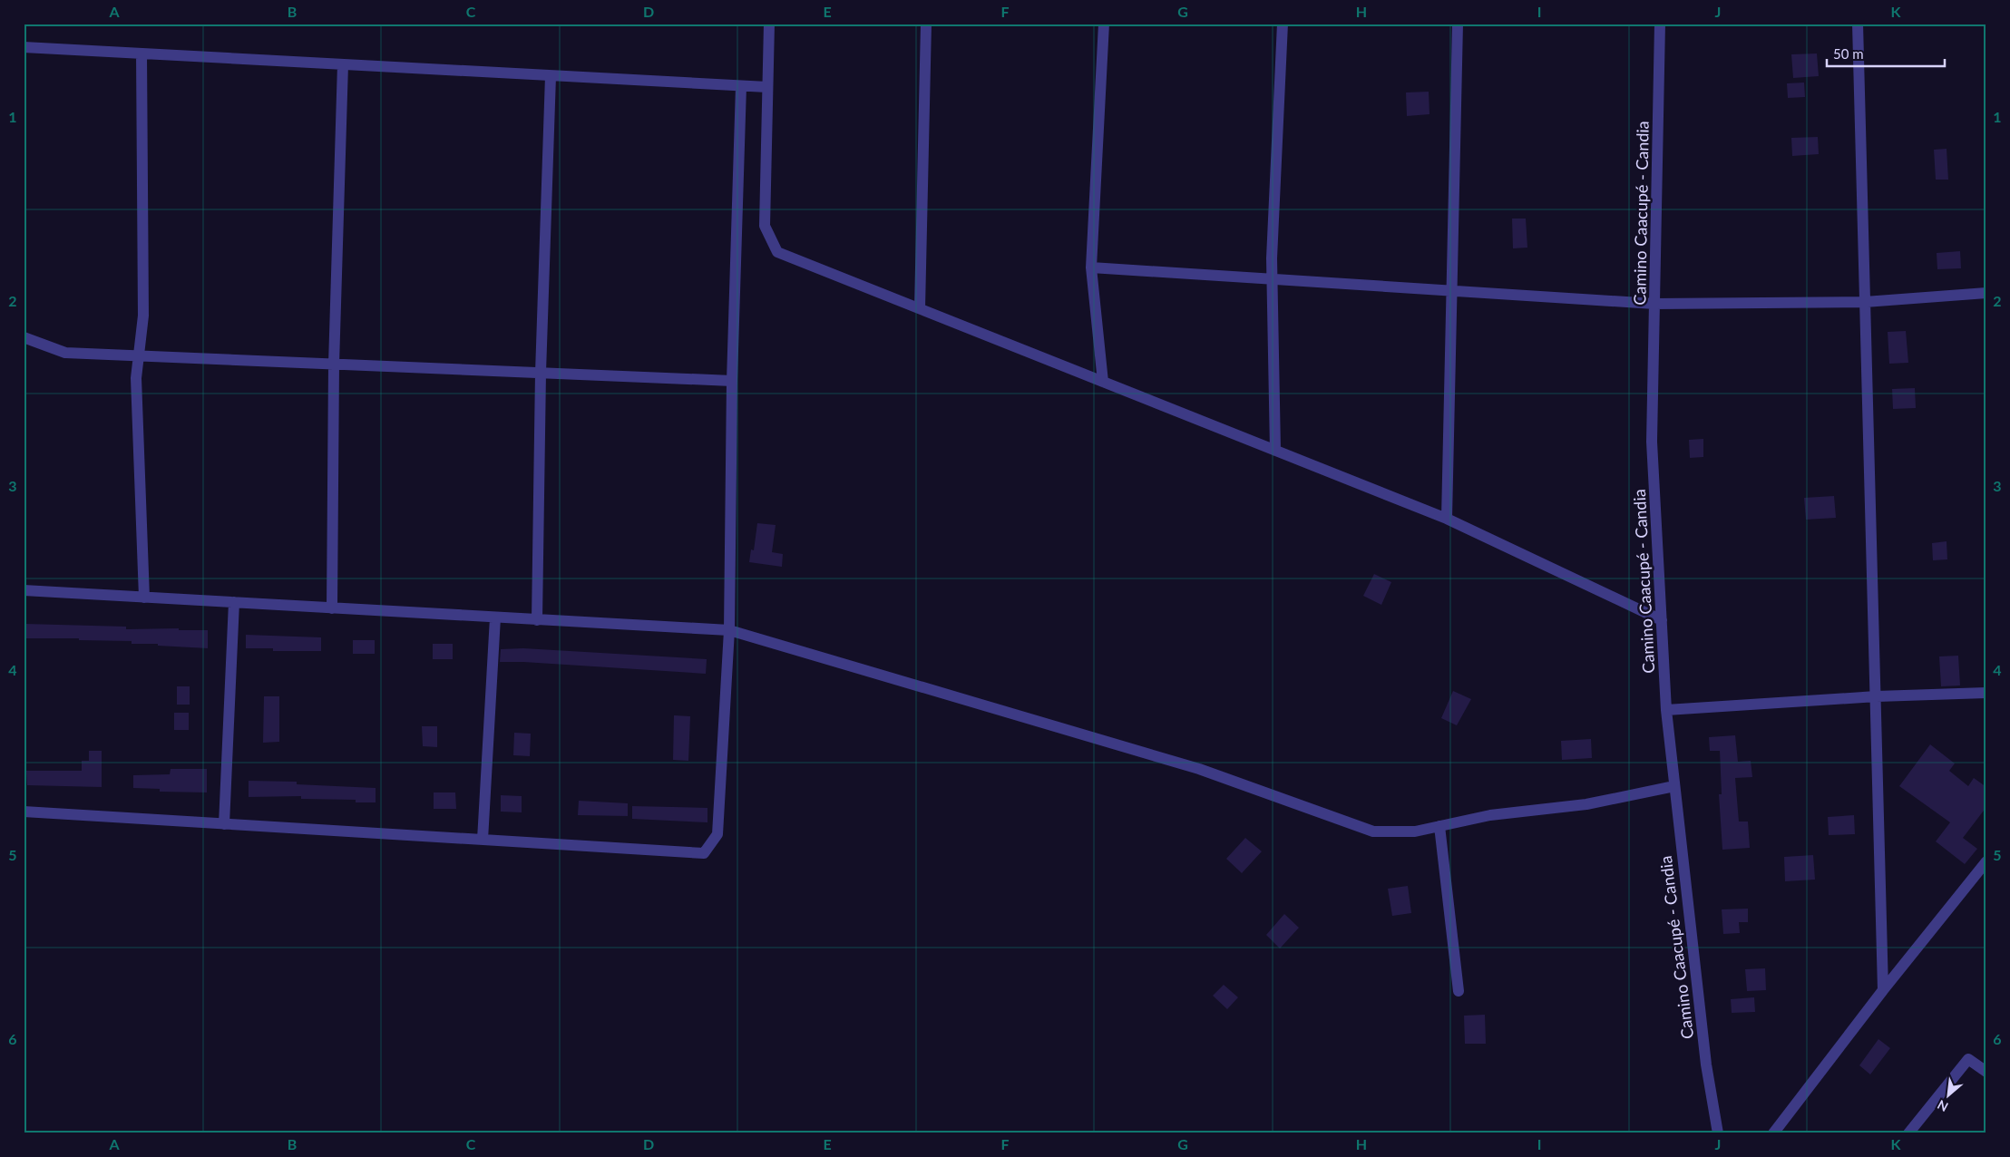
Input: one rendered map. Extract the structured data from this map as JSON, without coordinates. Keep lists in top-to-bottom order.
{
  "streets": {
    "street": ["Camino Caacupé - Candia"]
  },
  "scale_bar": "50 m",
  "north": "bottom left",
  "grid": {
    "columns": [
      "A",
      "B",
      "C",
      "D",
      "E",
      "F",
      "G",
      "H",
      "I",
      "J",
      "K"
    ],
    "rows": [
      "1",
      "2",
      "3",
      "4",
      "5",
      "6"
    ]
  }
}
